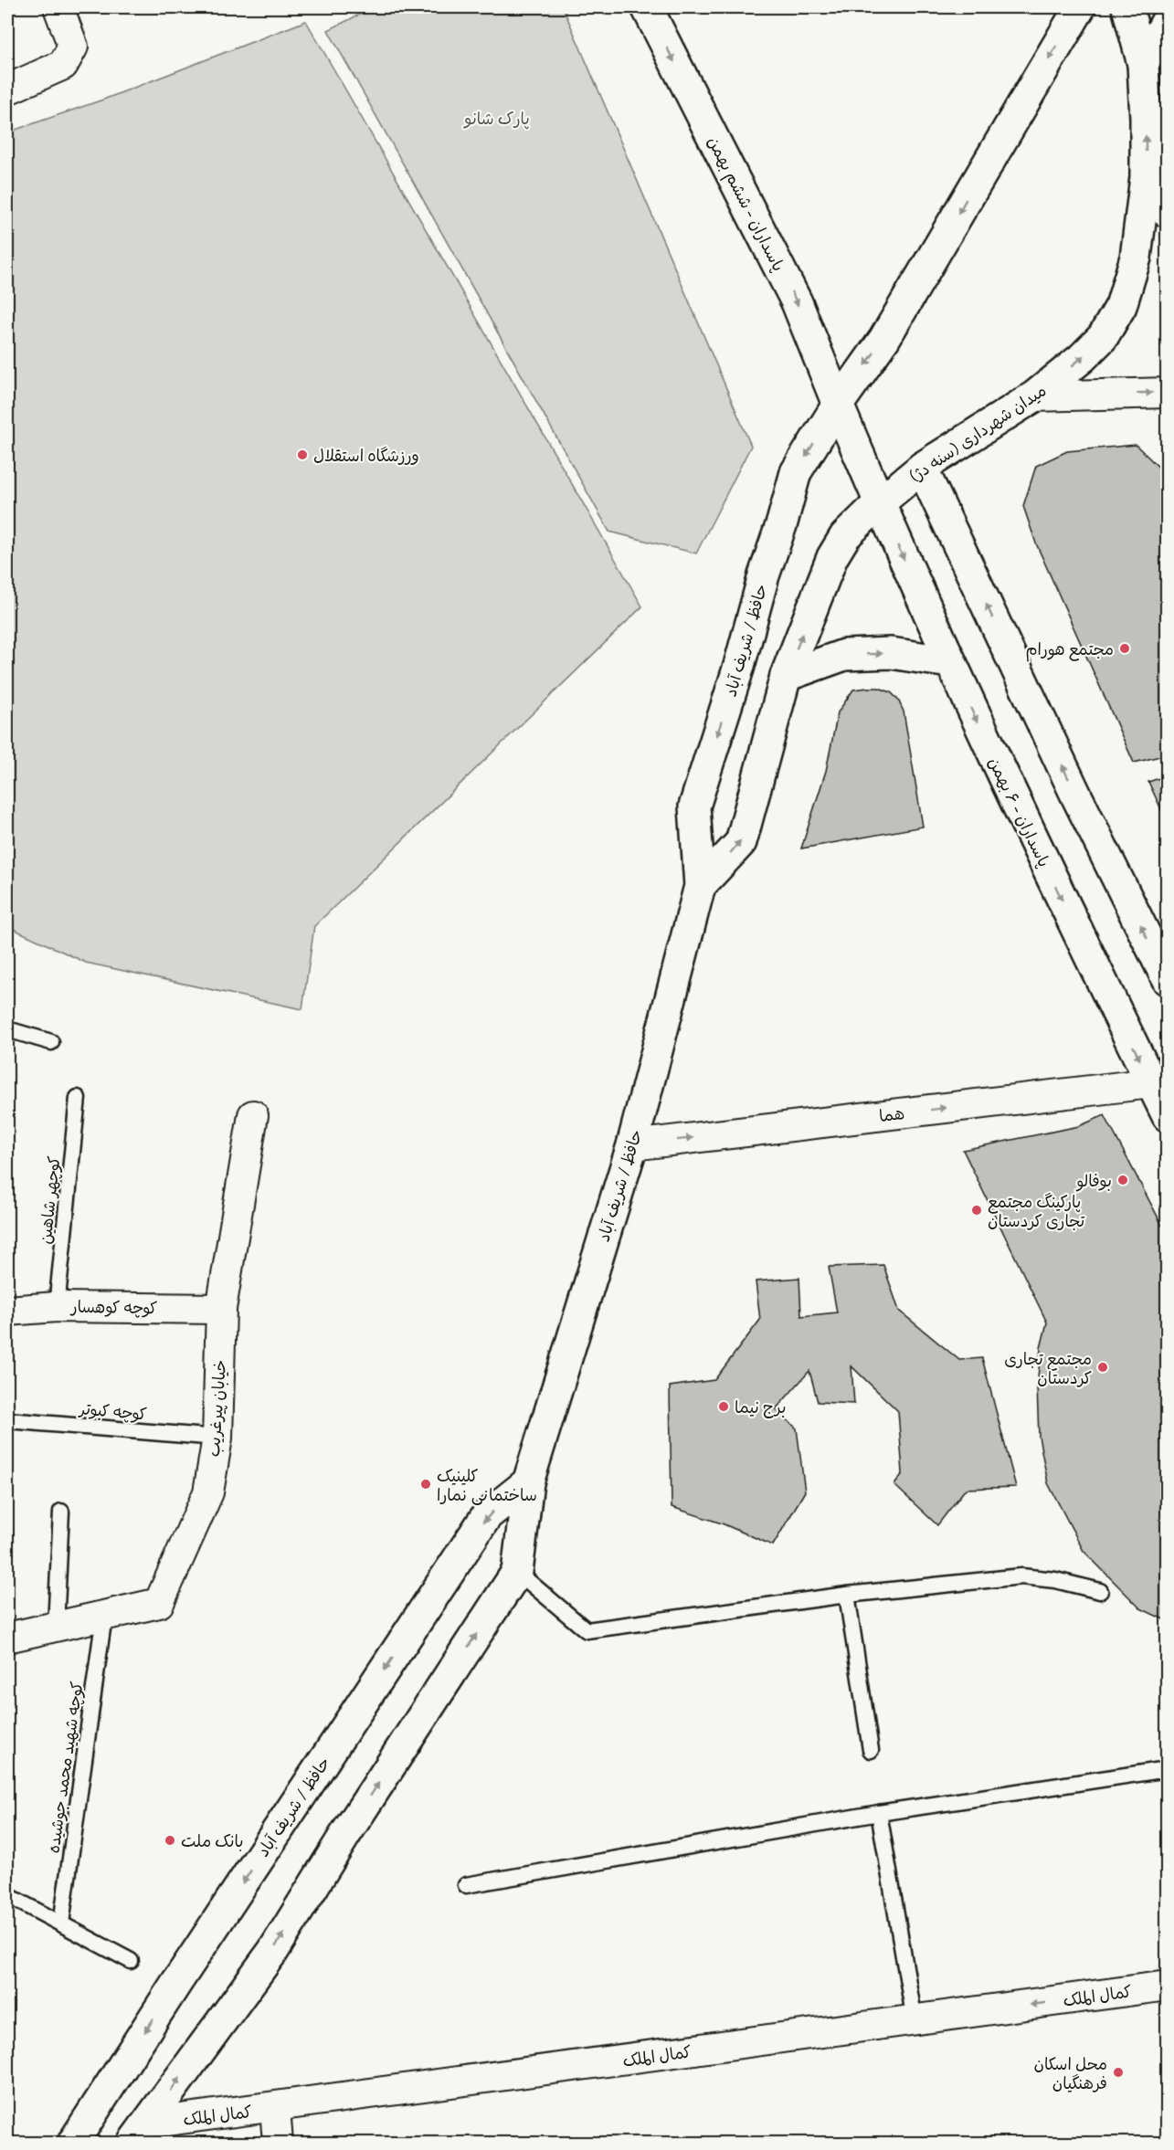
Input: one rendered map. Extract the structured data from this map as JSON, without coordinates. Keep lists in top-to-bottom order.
{
  "streets": {
    "main road": [
      "پاسداران - ششم بهمن",
      "میدان شهرداری (سنه دژ)",
      "حافظ / شریف آباد",
      "پاسداران - ۶ بهمن"
    ],
    "street": [
      "هما",
      "کوچه کوهسار",
      "خیابان پیرغریب",
      "کمال الملک"
    ],
    "lane": ["کوچهر شاهین", "کوچه کبوتر", "کوچه شهید محمد جوشیده"]
  },
  "crossings": [
    ["پاسداران - ششم بهمن", "حافظ / شریف آباد"],
    ["میدان شهرداری (سنه دژ)", "حافظ / شریف آباد"],
    ["میدان شهرداری (سنه دژ)", "پاسداران - ۶ بهمن"],
    ["حافظ / شریف آباد", "پاسداران - ۶ بهمن"],
    ["حافظ / شریف آباد", "هما"],
    ["حافظ / شریف آباد", "کمال الملک"],
    ["پاسداران - ۶ بهمن", "هما"],
    ["کوچهر شاهین", "کوچه کوهسار"],
    ["کوچه کوهسار", "خیابان پیرغریب"],
    ["خیابان پیرغریب", "کوچه کبوتر"],
    ["خیابان پیرغریب", "کوچه شهید محمد جوشیده"]
  ],
  "one_way": ["پاسداران - ششم بهمن", "هما"],
  "parks": ["پارک شانو"],
  "places": [
    "ورزشگاه استقلال",
    "مجتمع هورام",
    "بوفالو",
    "پارکینگ مجتمع تجاری کردستان",
    "مجتمع تجاری کردستان",
    "برج نیما",
    "کلینیک ساختمانی نمارا",
    "بانک ملت",
    "محل اسکان فرهنگیان"
  ]
}
